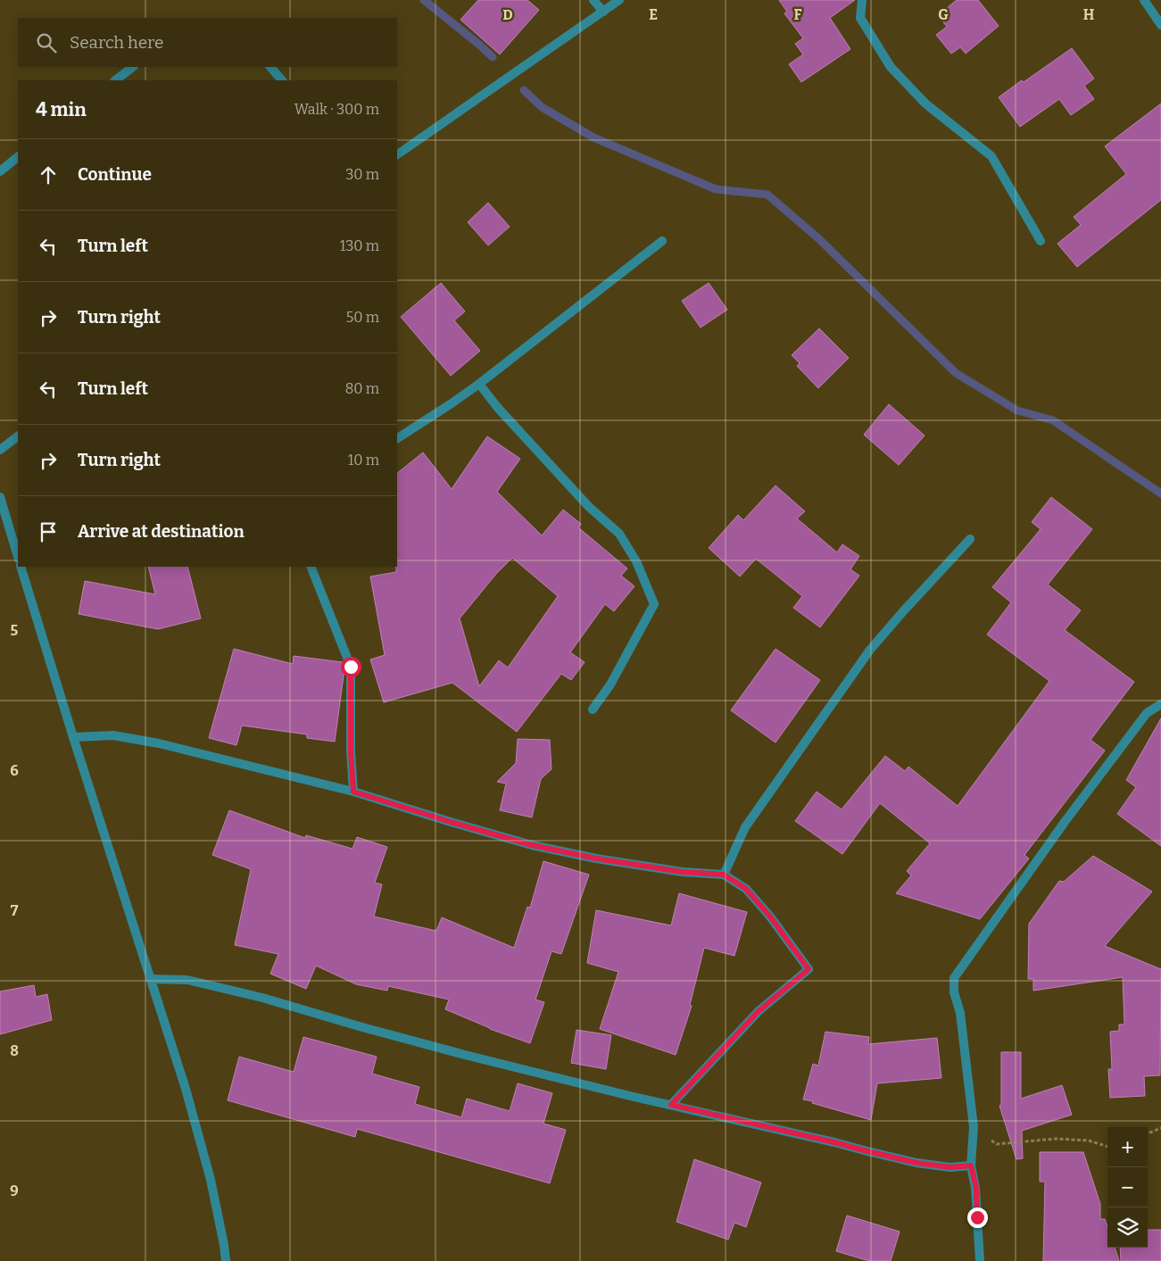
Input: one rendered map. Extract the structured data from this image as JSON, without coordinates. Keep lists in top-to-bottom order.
{
  "page": {
    "search": "Search here",
    "heading": ["4 min", "Walk · 300 m"],
    "list": [
      ["Continue", "30 m"],
      ["Turn left", "130 m"],
      ["Turn right", "50 m"],
      ["Turn left", "80 m"],
      ["Turn right", "10 m"],
      "Arrive at destination"
    ],
    "map_buttons": ["+", "−"]
  },
  "grid": {
    "columns": [
      "D",
      "E",
      "F",
      "G",
      "H"
    ],
    "rows": [
      "5",
      "6",
      "7",
      "8",
      "9"
    ]
  }
}
